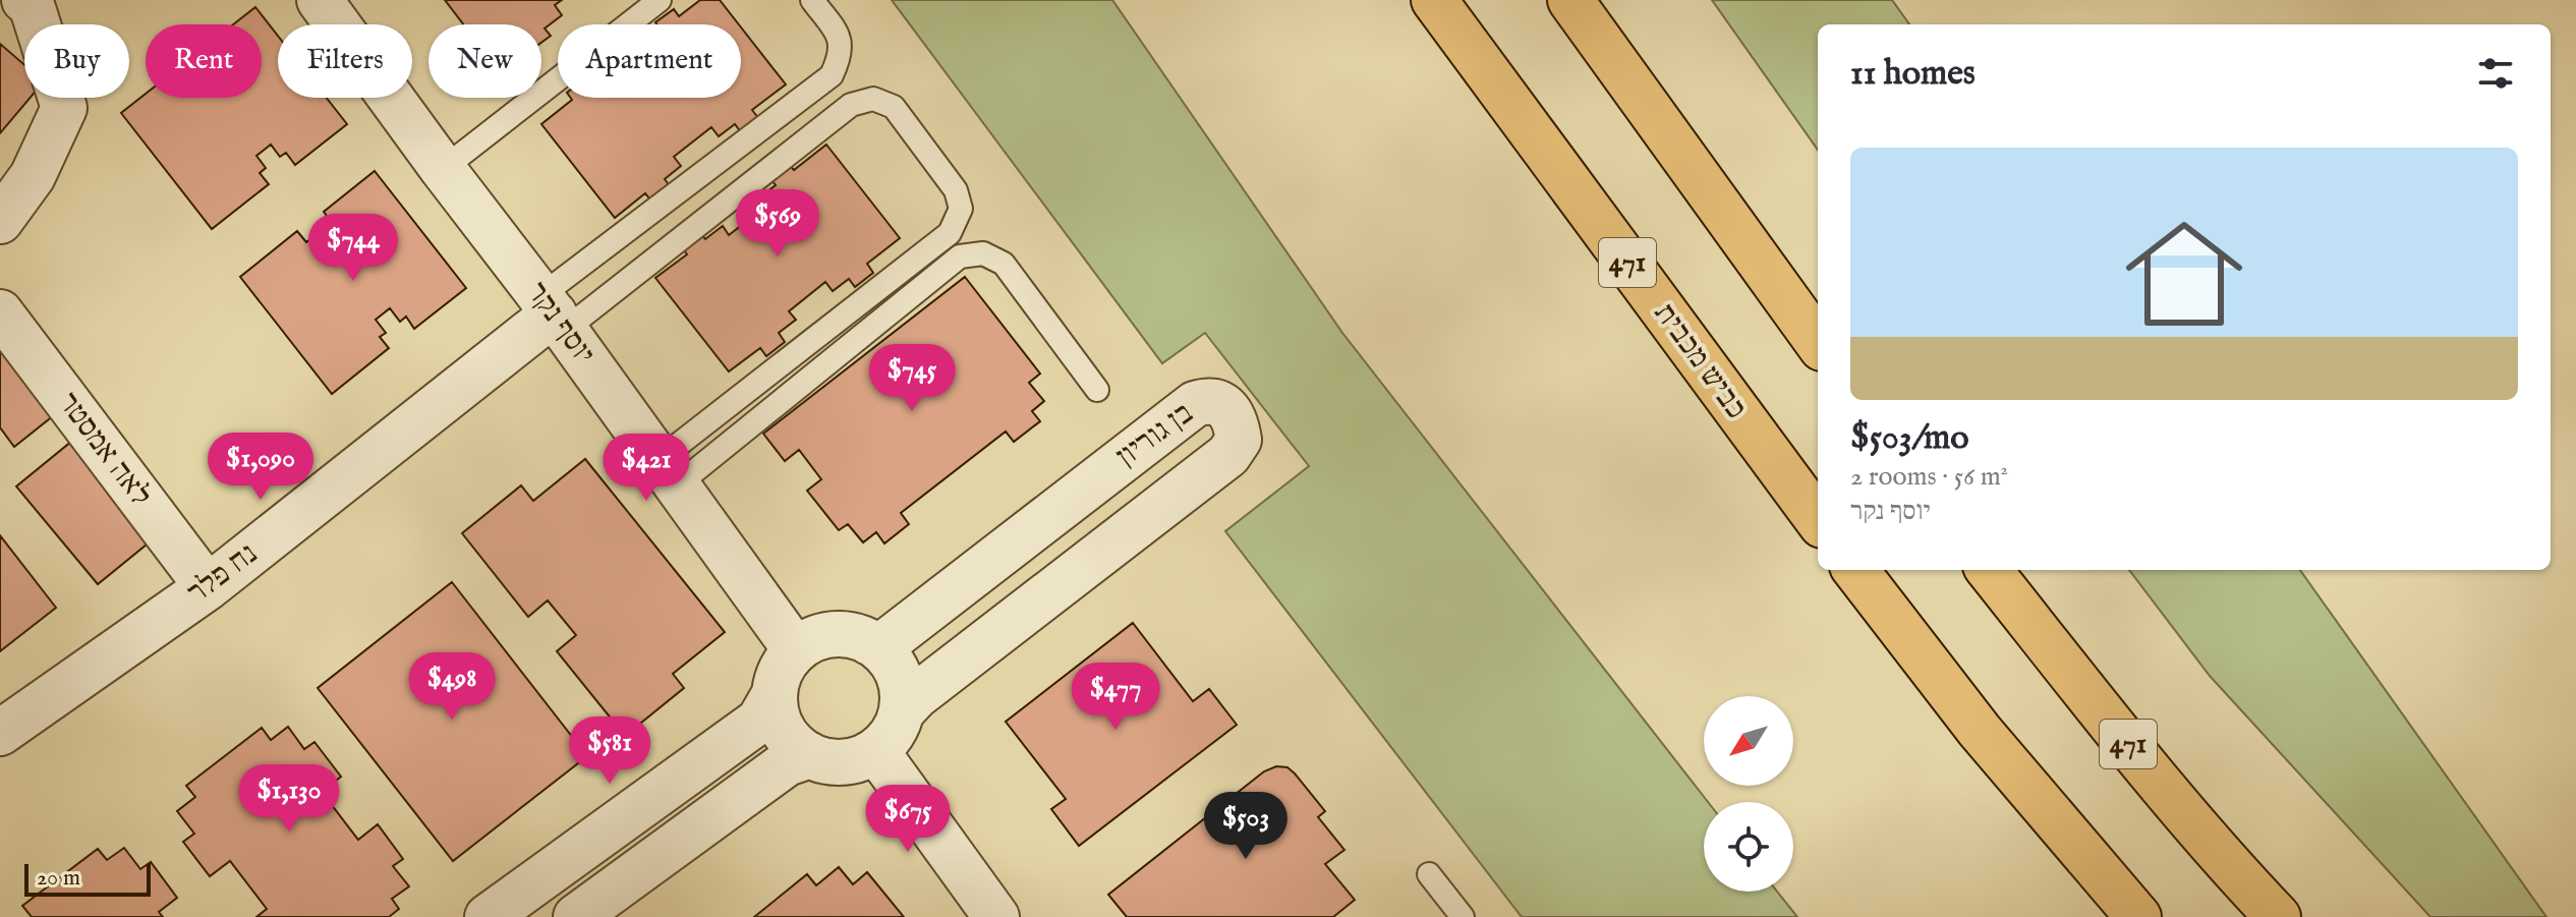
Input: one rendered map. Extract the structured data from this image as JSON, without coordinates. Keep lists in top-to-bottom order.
{
  "streets": {
    "highway": ["471", "כביש מכבית"],
    "street": [
      "יוסף נקר",
      "בן גוריון",
      "לאה אמסטר",
      "נח פלר"
    ]
  },
  "crossings": [
    ["יוסף נקר", "בן גוריון"],
    ["יוסף נקר", "נח פלר"],
    ["לאה אמסטר", "נח פלר"]
  ],
  "scale_bar": "20 m",
  "north": "bottom left",
  "page": {
    "chip": [
      "Buy",
      "Rent",
      "Filters",
      "New",
      "Apartment"
    ],
    "heading": "11 homes",
    "list": [
      {
        "name": "$503/mo",
        "note": "2 rooms · 56 m² · יוסף נקר"
      }
    ],
    "price": [
      "$569",
      "$744",
      "$745",
      "$1,090",
      "$421",
      "$498",
      "$477",
      "$581",
      "$1,130",
      "$675",
      "$503"
    ],
    "scale": "20 m"
  }
}
